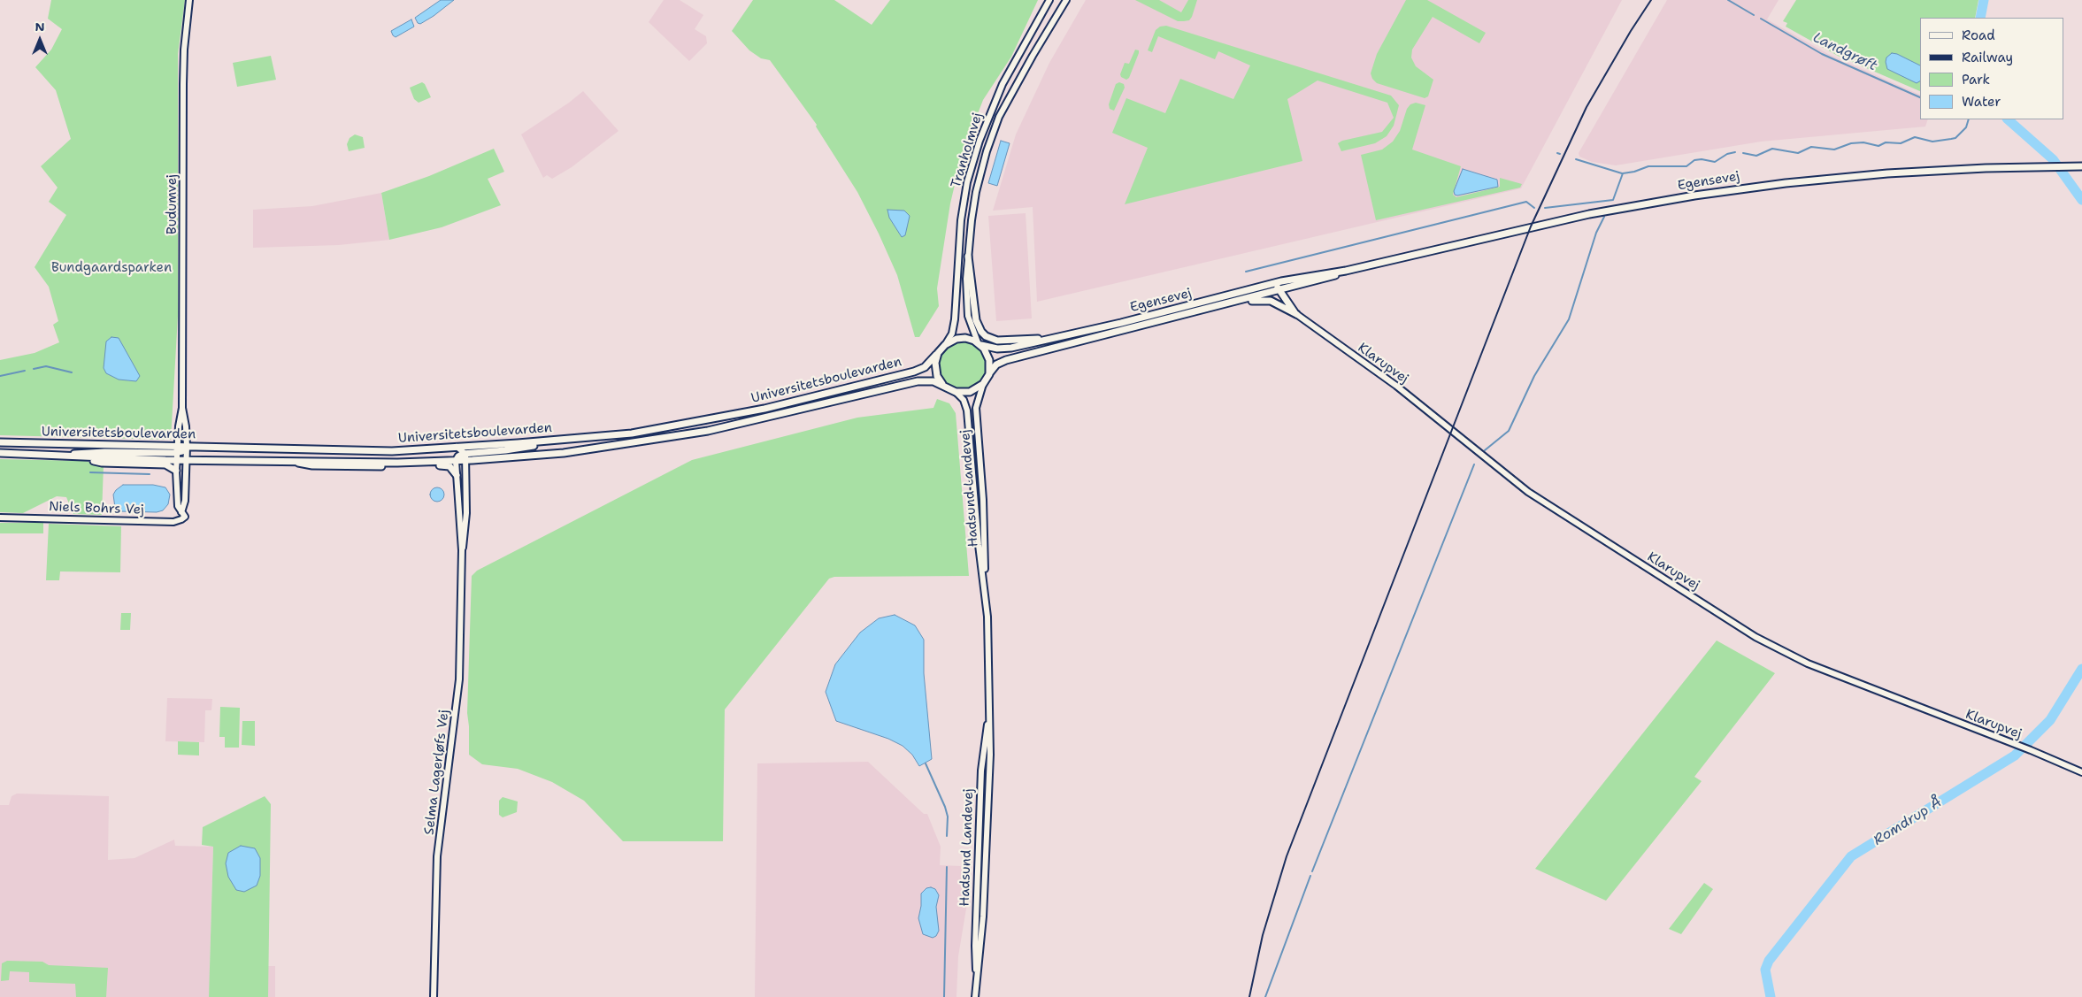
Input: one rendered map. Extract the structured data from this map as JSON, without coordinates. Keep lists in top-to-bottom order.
{
  "streets": {
    "main road": ["Egensevej", "Universitetsboulevarden"],
    "street": [
      "Tranholmvej",
      "Budumvej",
      "Klarupvej",
      "Hadsund Landevej",
      "Niels Bohrs Vej",
      "Selma Lagerløfs Vej"
    ]
  },
  "crossings": [
    ["Tranholmvej", "Egensevej"],
    ["Tranholmvej", "Universitetsboulevarden"],
    ["Tranholmvej", "Hadsund Landevej"],
    ["Egensevej", "Universitetsboulevarden"],
    ["Egensevej", "Hadsund Landevej"],
    ["Budumvej", "Universitetsboulevarden"],
    ["Universitetsboulevarden", "Hadsund Landevej"],
    ["Universitetsboulevarden", "Selma Lagerløfs Vej"]
  ],
  "water": ["Landgrøft", "Romdrup Å"],
  "parks": ["Bundgaardsparken"],
  "legend": [
    "Road",
    "Railway",
    "Park",
    "Water"
  ],
  "north": "top"
}
